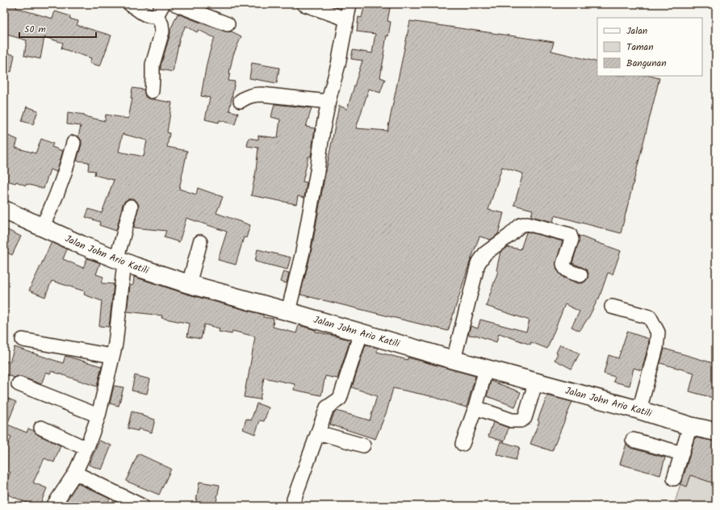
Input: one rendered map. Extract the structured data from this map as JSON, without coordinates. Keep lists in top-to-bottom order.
{
  "streets": {
    "main road": ["Jalan John Ario Katili"]
  },
  "legend": ["Jalan", "Taman", "Bangunan"],
  "scale_bar": "50 m"
}
